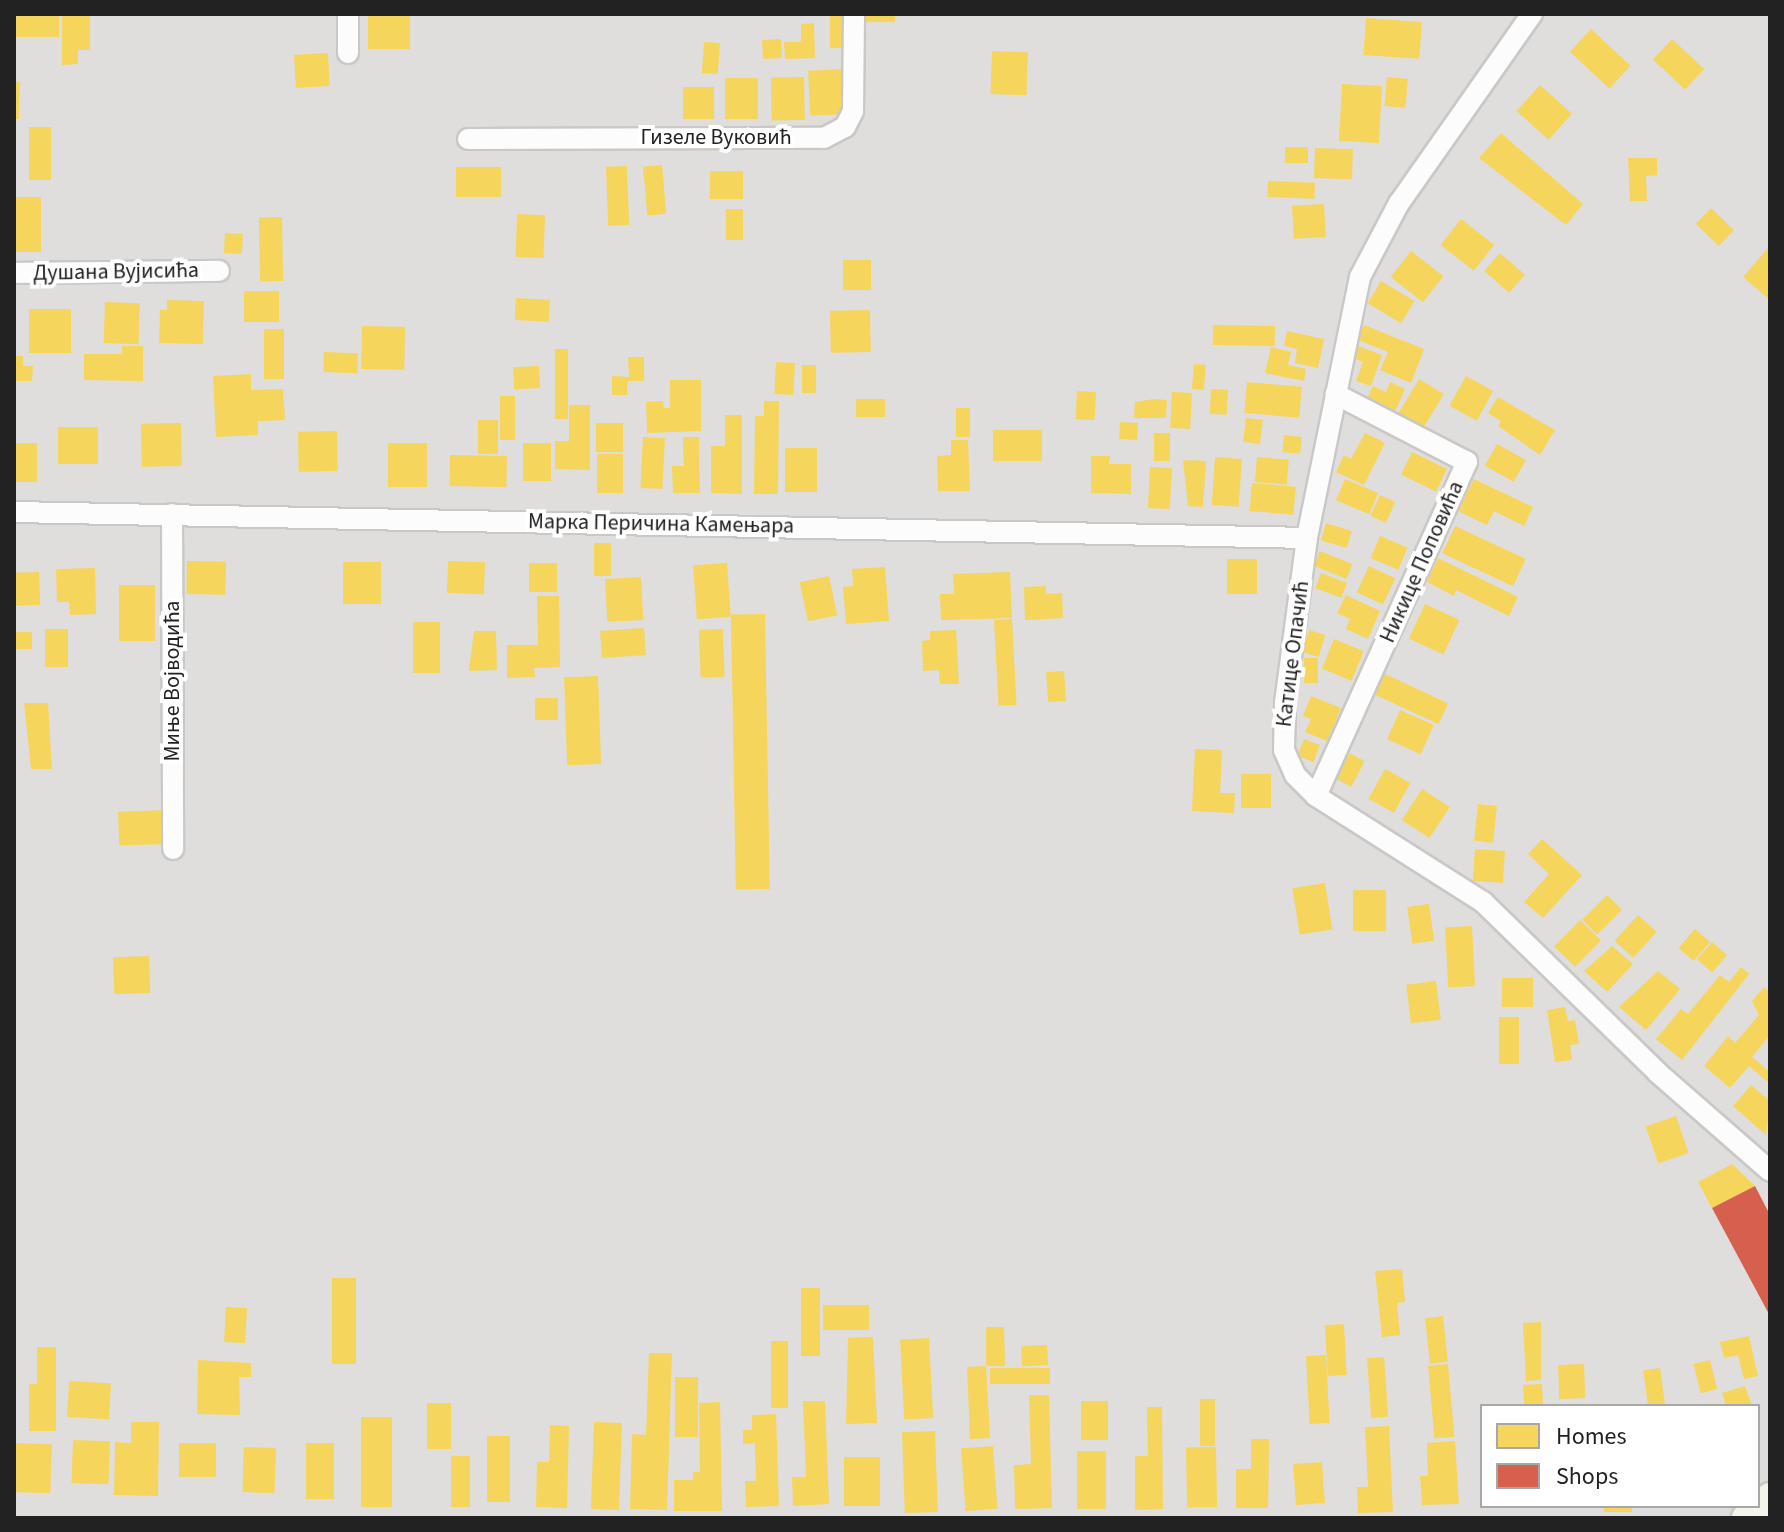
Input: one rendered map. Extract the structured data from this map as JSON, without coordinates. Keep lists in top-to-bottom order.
{
  "streets": {
    "street": [
      "Гизеле Вуковић",
      "Душана Вујисића",
      "Марка Перичина Камењара",
      "Никице Поповића",
      "Катице Опачић",
      "Миње Војводића"
    ]
  },
  "crossings": [
    ["Марка Перичина Камењара", "Катице Опачић"],
    ["Марка Перичина Камењара", "Миње Војводића"],
    ["Никице Поповића", "Катице Опачић"]
  ],
  "legend": ["Homes", "Shops"]
}
